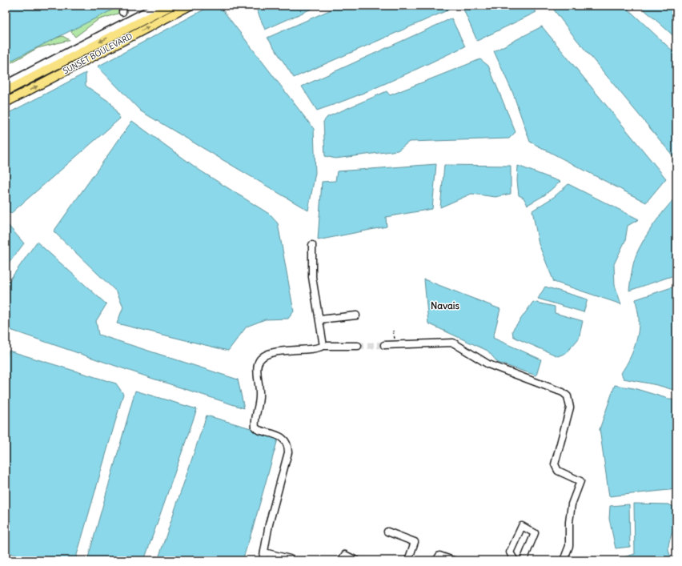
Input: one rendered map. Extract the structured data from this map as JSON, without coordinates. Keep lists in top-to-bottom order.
{
  "streets": {
    "main road": ["SUNSET BOULEVARD"]
  },
  "districts": ["Navais"]
}
